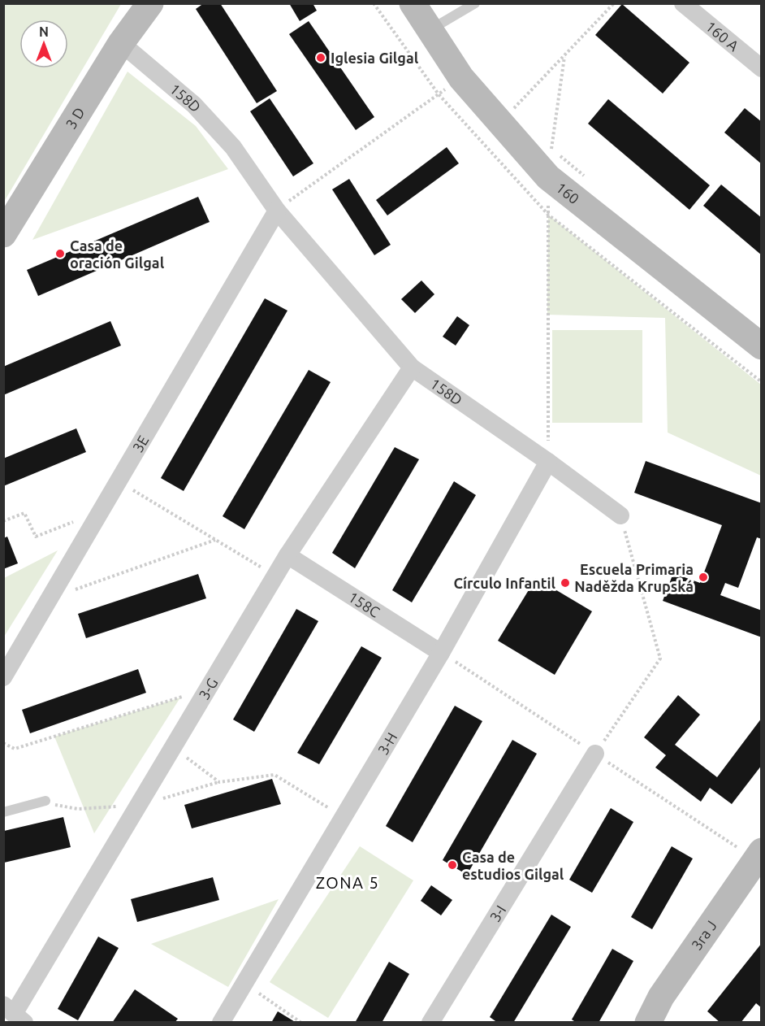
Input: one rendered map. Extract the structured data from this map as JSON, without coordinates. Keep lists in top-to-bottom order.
{
  "streets": {
    "main road": ["3 D", "160", "3ra J"],
    "street": [
      "160 A",
      "158D",
      "3E",
      "158C",
      "3-G",
      "3-H",
      "3-I"
    ]
  },
  "crossings": [
    ["158D", "3 D"],
    ["158D", "3E"],
    ["158D", "3-G"],
    ["158D", "3-H"],
    ["158C", "3-G"],
    ["158C", "3-H"]
  ],
  "districts": ["ZONA 5"],
  "places": [
    "Iglesia Gilgal",
    "Casa de oración Gilgal",
    "Escuela Primaria Naděžda Krupská",
    "Círculo Infantil",
    "Casa de estudios Gilgal"
  ],
  "north": "top"
}
